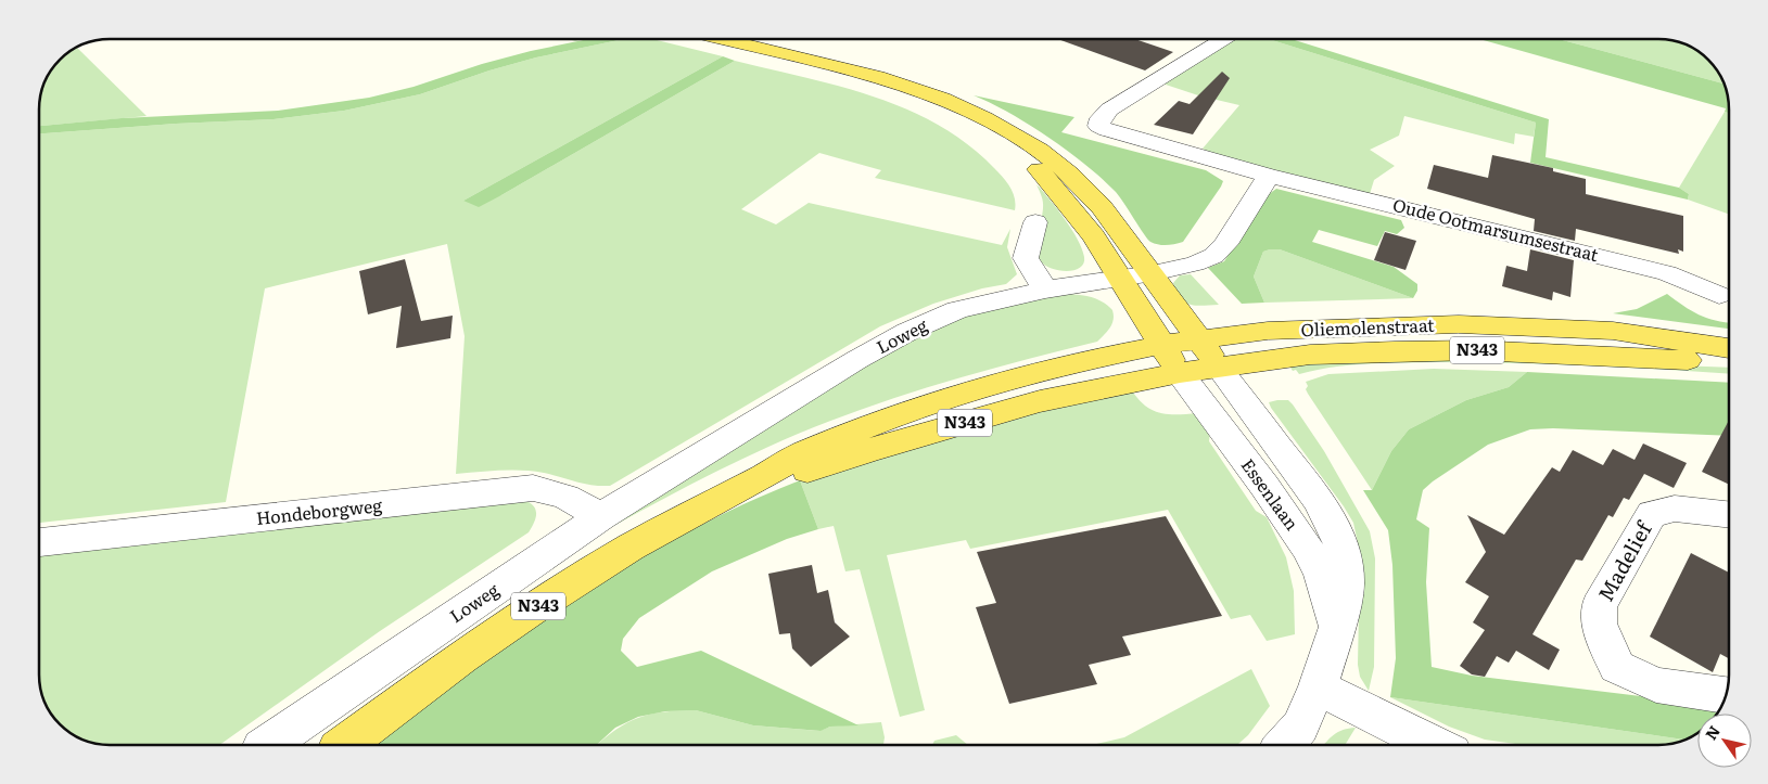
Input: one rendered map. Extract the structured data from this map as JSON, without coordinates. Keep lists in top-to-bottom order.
{
  "streets": {
    "main road": ["Oliemolenstraat", "N343"],
    "street": [
      "Oude Ootmarsumsestraat",
      "Loweg",
      "Essenlaan",
      "Hondeborgweg",
      "Madelief"
    ]
  },
  "crossings": [
    ["Oude Ootmarsumsestraat", "Loweg"],
    ["Oliemolenstraat", "N343"],
    ["Oliemolenstraat", "Essenlaan"],
    ["Loweg", "Hondeborgweg"],
    ["N343", "Essenlaan"]
  ],
  "north": "top left"
}
